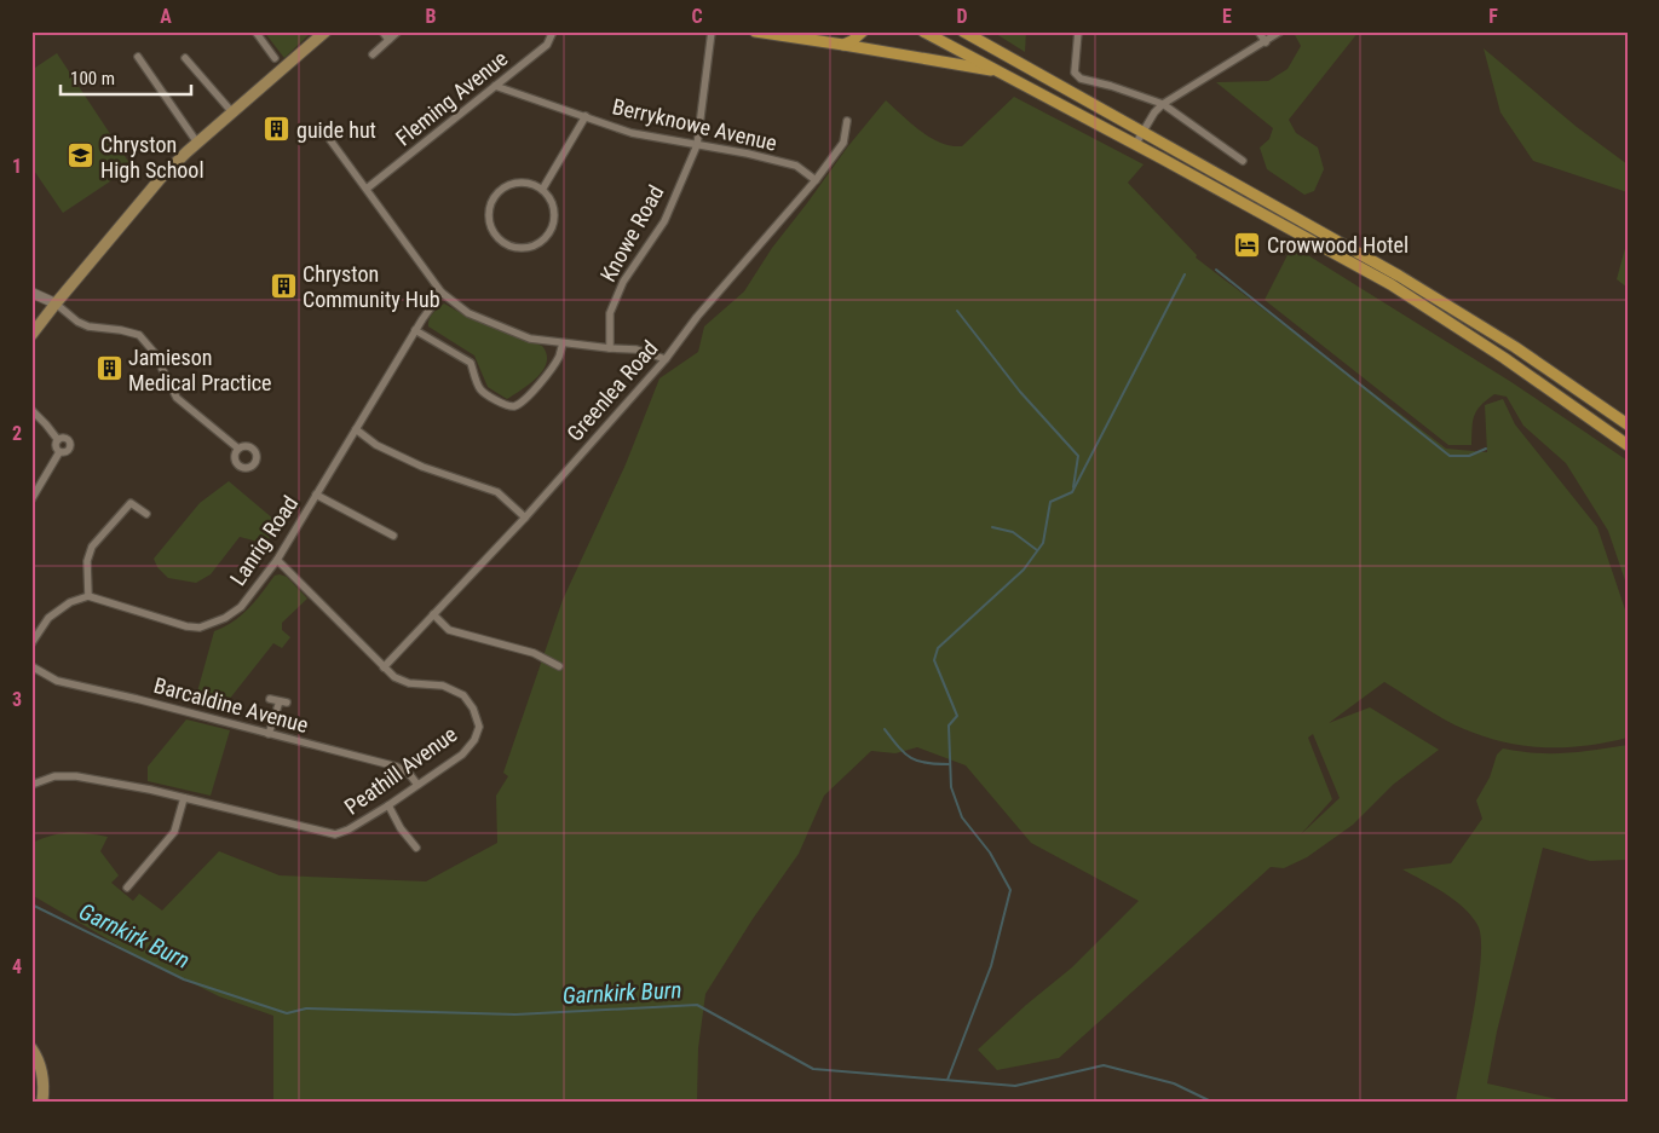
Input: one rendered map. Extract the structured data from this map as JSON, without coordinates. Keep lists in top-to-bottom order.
{
  "streets": {
    "street": [
      "Fleming Avenue",
      "Berryknowe Avenue",
      "Knowe Road",
      "Greenlea Road",
      "Lanrig Road",
      "Barcaldine Avenue",
      "Peathill Avenue"
    ]
  },
  "crossings": [
    ["Fleming Avenue", "Berryknowe Avenue"],
    ["Berryknowe Avenue", "Knowe Road"],
    ["Berryknowe Avenue", "Greenlea Road"],
    ["Greenlea Road", "Peathill Avenue"],
    ["Lanrig Road", "Peathill Avenue"],
    ["Barcaldine Avenue", "Peathill Avenue"]
  ],
  "water": ["Garnkirk Burn"],
  "places": {
    "building": ["guide hut", "Chryston Community Hub", "Jamieson Medical Practice"],
    "school or university": ["Chryston High School"],
    "hotel": ["Crowwood Hotel"]
  },
  "scale_bar": "100 m",
  "grid": {
    "columns": [
      "A",
      "B",
      "C",
      "D",
      "E",
      "F"
    ],
    "rows": [
      "1",
      "2",
      "3",
      "4"
    ]
  }
}
